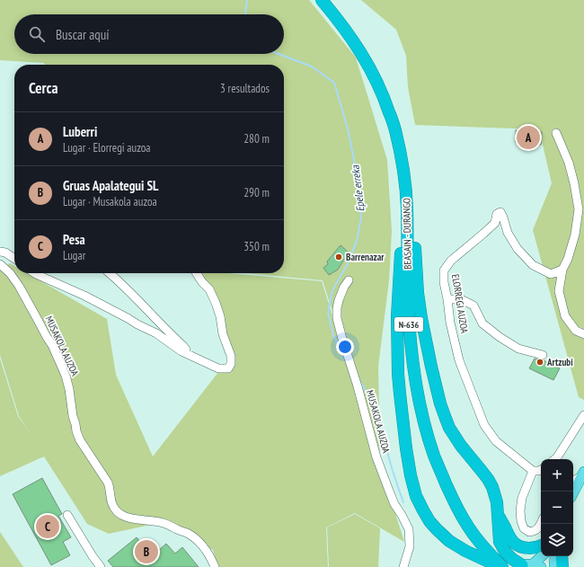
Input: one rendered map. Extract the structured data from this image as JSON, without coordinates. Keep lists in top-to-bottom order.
{
  "streets": {
    "highway": ["BEASAIN - DURANGO", "N-636"],
    "street": ["ELORREGI AUZOA", "MUSAKOLA AUZOA"]
  },
  "water": ["Epele erreka"],
  "places": ["Barrenazar", "Artzubi"],
  "page": {
    "search": "Buscar aquí",
    "heading": ["Cerca", "3 resultados"],
    "list": [
      {
        "mark": "A",
        "name": "Luberri",
        "note": "Lugar · Elorregi auzoa",
        "value": "280 m"
      },
      {
        "mark": "B",
        "name": "Gruas Apalategui SL",
        "note": "Lugar · Musakola auzoa",
        "value": "290 m"
      },
      {
        "mark": "C",
        "name": "Pesa",
        "note": "Lugar",
        "value": "350 m"
      }
    ],
    "pins": ["A", "C", "B"],
    "map_buttons": ["+", "−"]
  }
}
